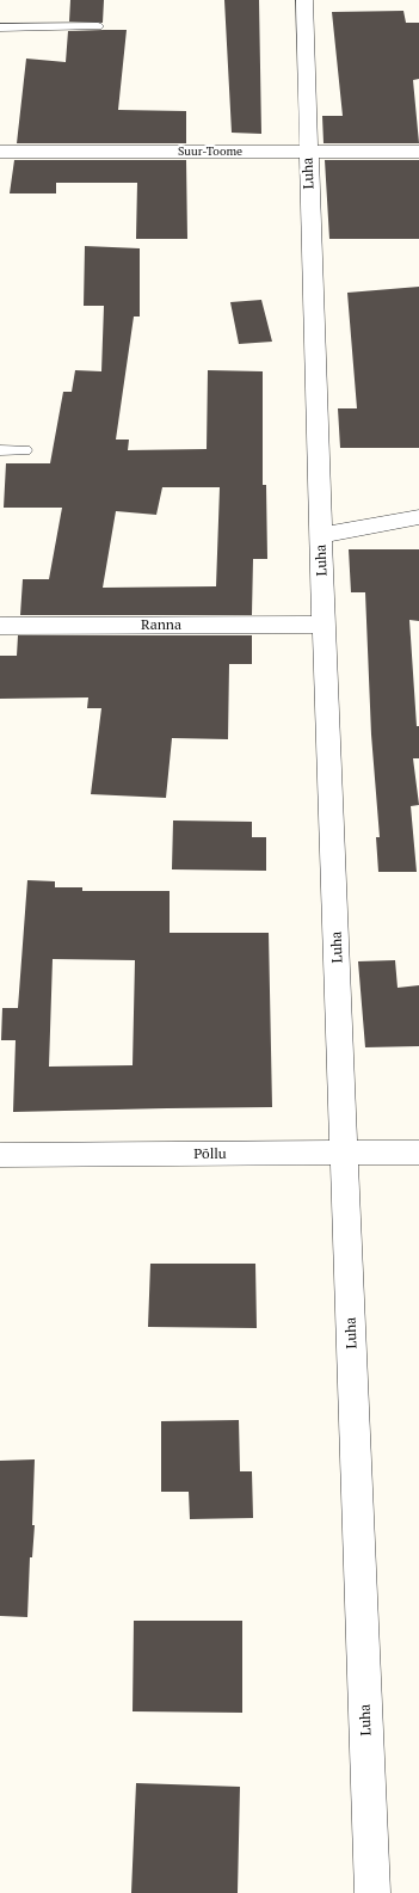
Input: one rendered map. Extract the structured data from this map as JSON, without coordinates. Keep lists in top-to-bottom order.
{
  "streets": {
    "street": [
      "Suur-Toome",
      "Luha",
      "Ranna",
      "Põllu"
    ]
  },
  "crossings": [
    ["Suur-Toome", "Luha"],
    ["Luha", "Ranna"],
    ["Luha", "Põllu"]
  ]
}
